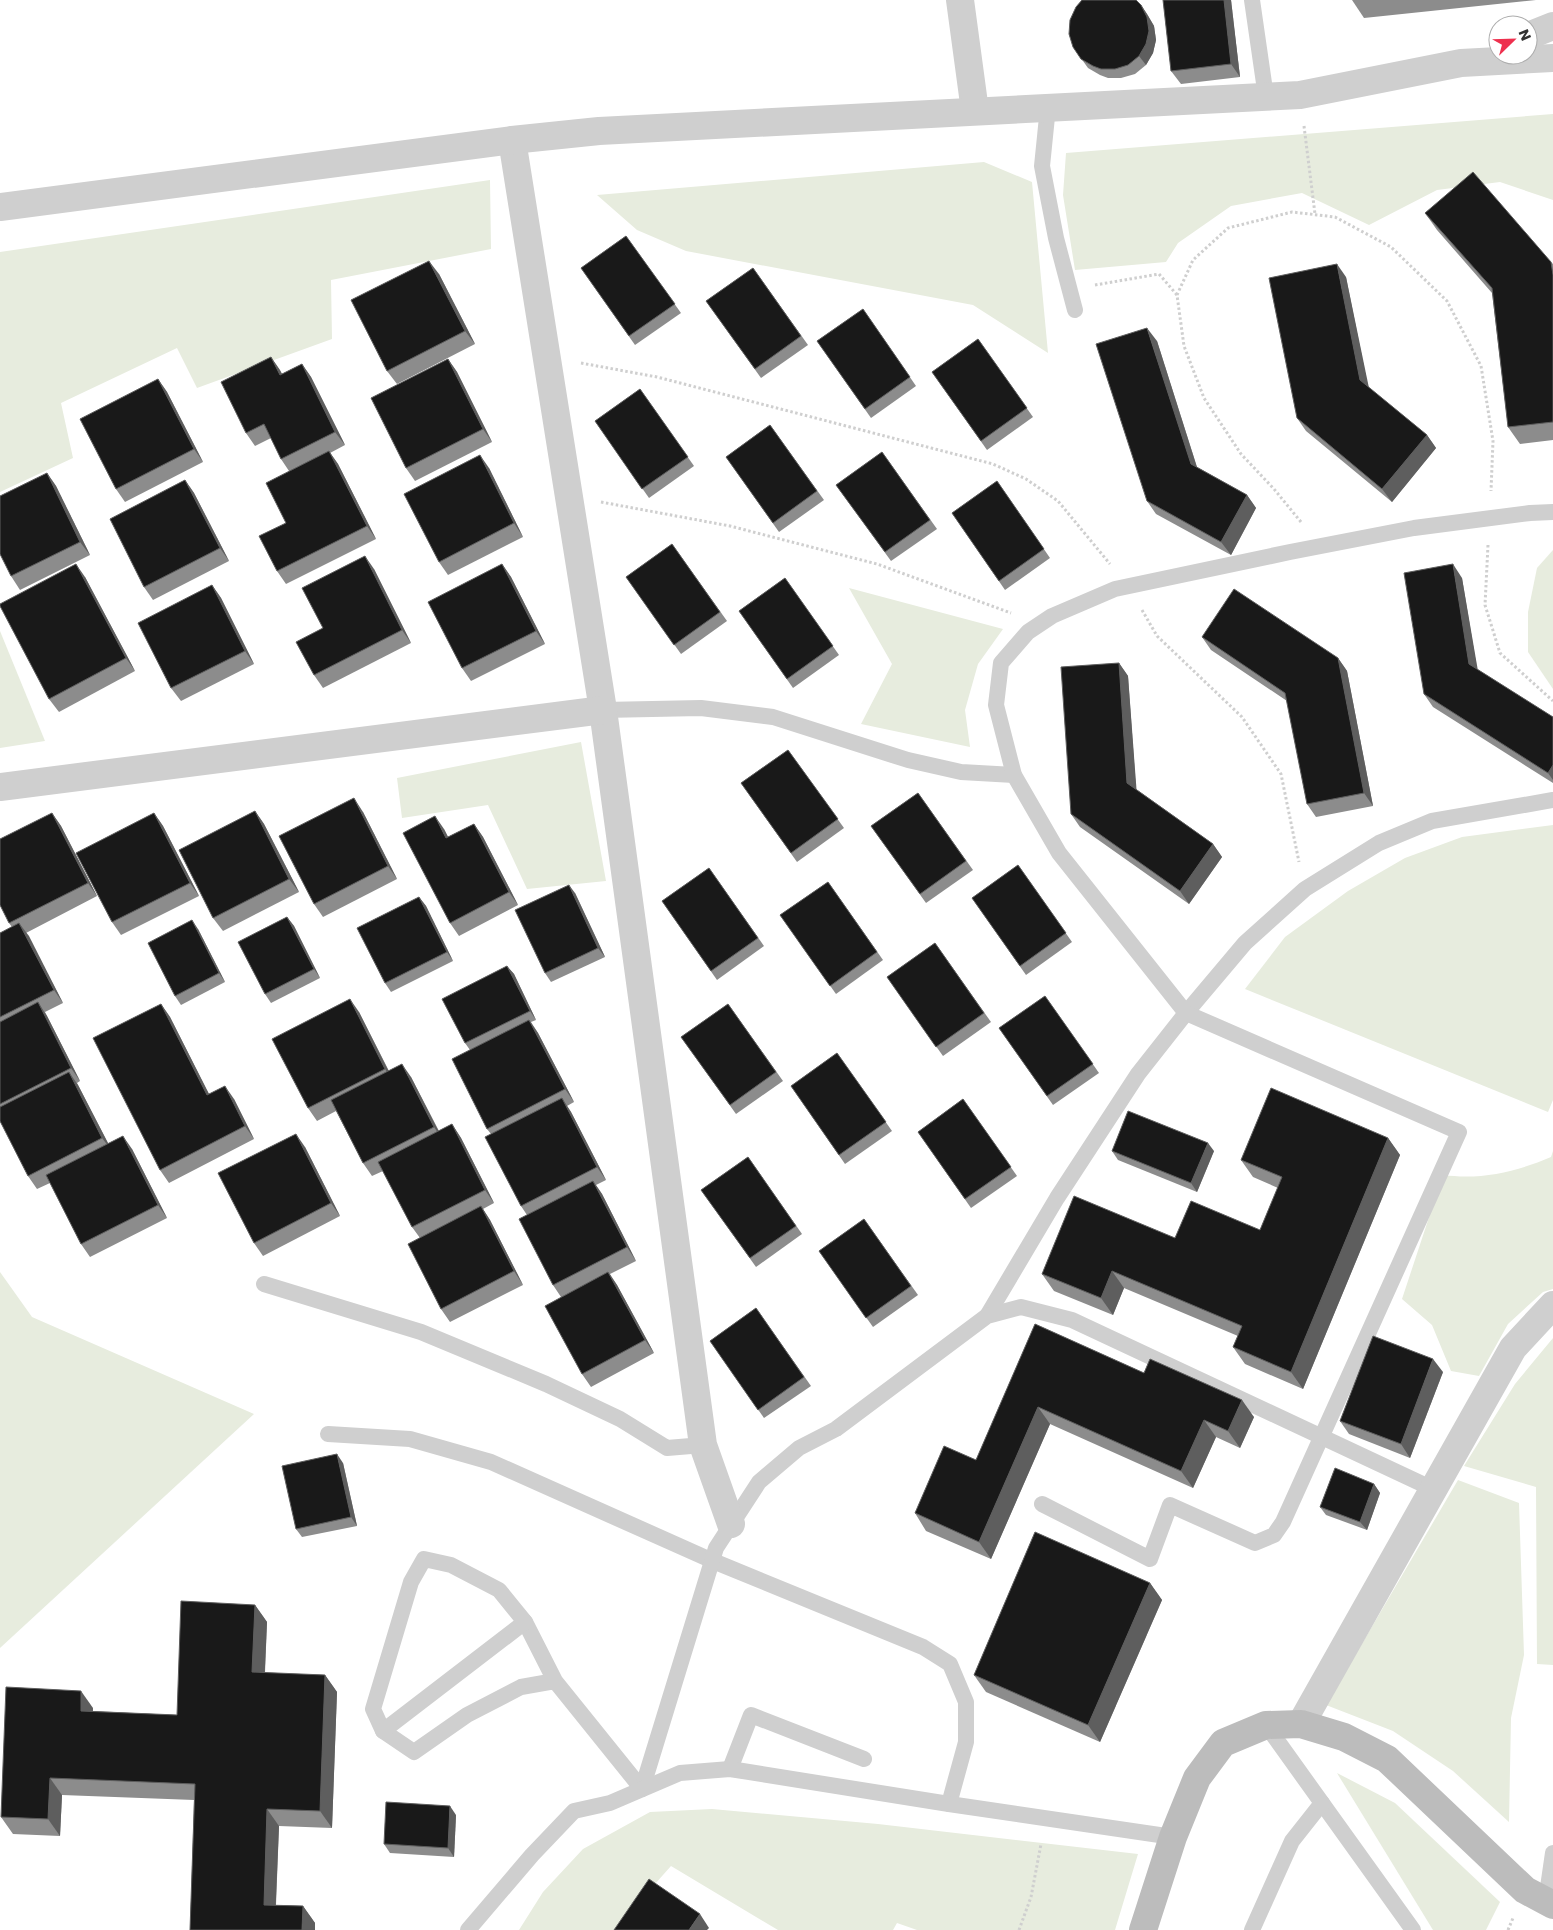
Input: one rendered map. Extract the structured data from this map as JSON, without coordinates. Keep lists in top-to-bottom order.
{
  "north": "top right"
}
